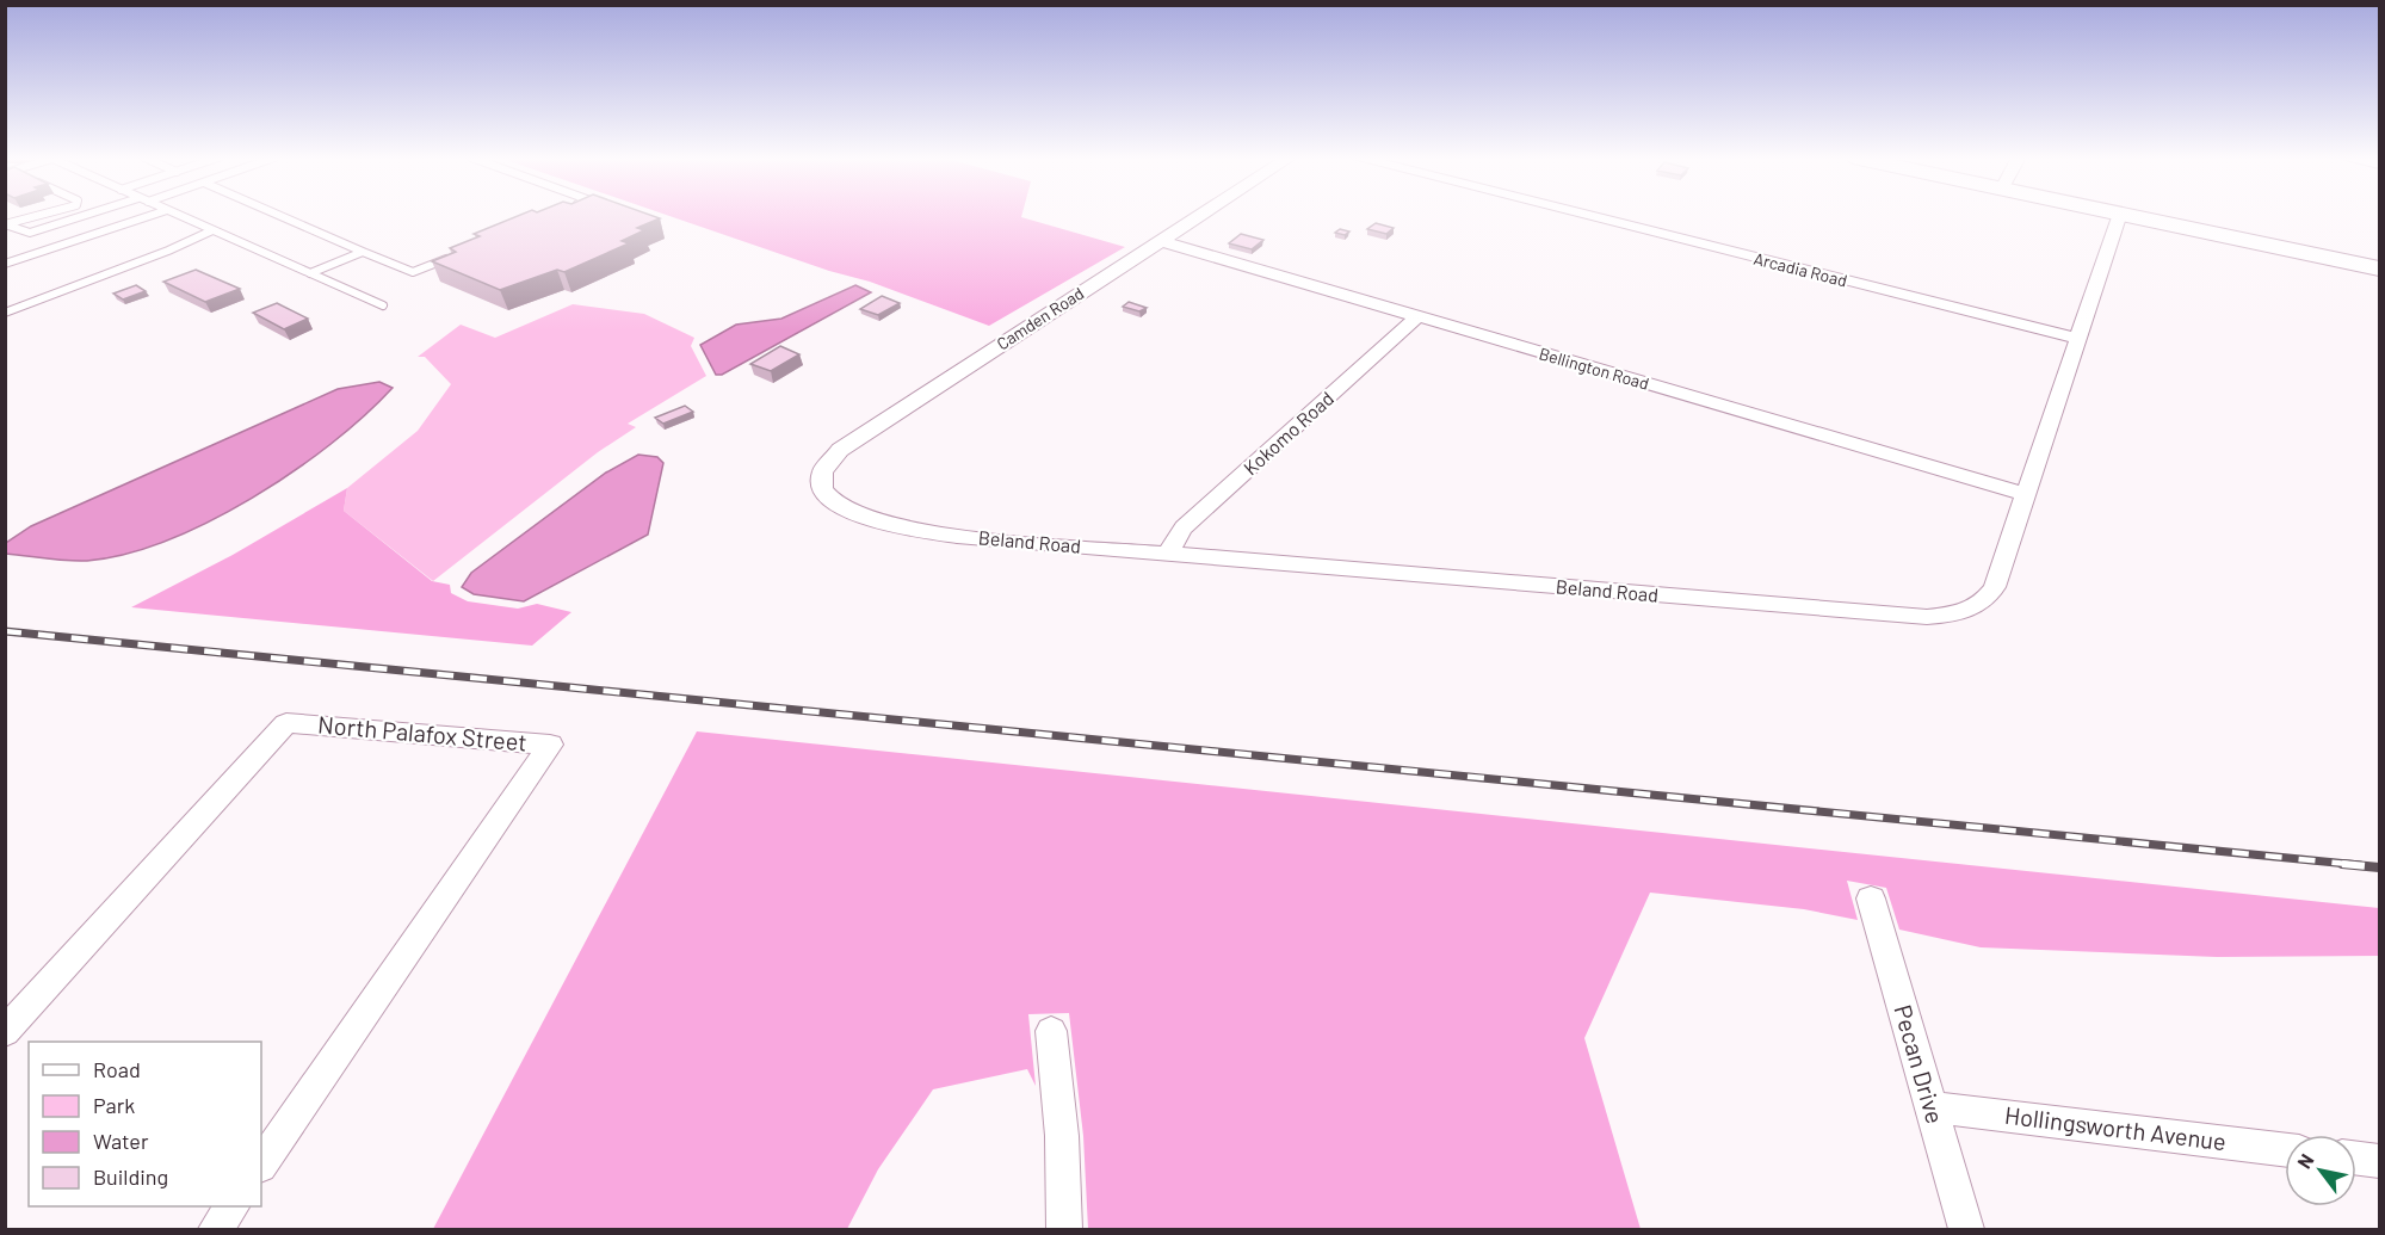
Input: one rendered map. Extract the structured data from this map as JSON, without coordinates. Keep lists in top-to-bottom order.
{
  "streets": {
    "street": [
      "Arcadia Road",
      "Camden Road",
      "Bellington Road",
      "Kokomo Road",
      "Beland Road",
      "North Palafox Street",
      "Pecan Drive",
      "Hollingsworth Avenue"
    ]
  },
  "crossings": [
    ["Arcadia Road", "Beland Road"],
    ["Camden Road", "Bellington Road"],
    ["Camden Road", "Beland Road"],
    ["Bellington Road", "Kokomo Road"],
    ["Bellington Road", "Beland Road"],
    ["Kokomo Road", "Beland Road"],
    ["Pecan Drive", "Hollingsworth Avenue"]
  ],
  "legend": [
    "Road",
    "Park",
    "Water",
    "Building"
  ],
  "north": "top left"
}
